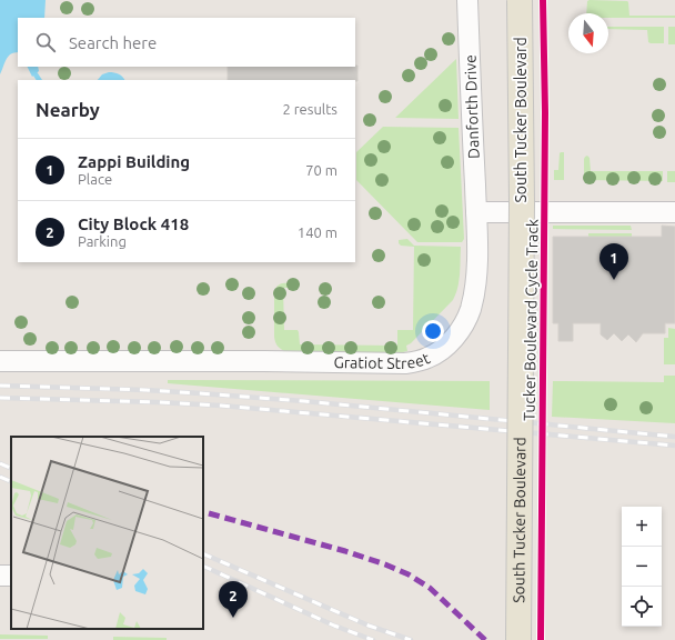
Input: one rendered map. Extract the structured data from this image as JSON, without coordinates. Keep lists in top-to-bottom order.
{
  "streets": {
    "main road": ["South Tucker Boulevard"],
    "street": ["Danforth Drive", "Gratiot Street"],
    "cycle path": ["Tucker Boulevard Cycle Track"]
  },
  "crossings": [
    ["Danforth Drive", "Gratiot Street"]
  ],
  "north": "bottom",
  "page": {
    "search": "Search here",
    "heading": ["Nearby", "2 results"],
    "list": [
      {
        "mark": "1",
        "name": "Zappi Building",
        "note": "Place",
        "value": "70 m"
      },
      {
        "mark": "2",
        "name": "City Block 418",
        "note": "Parking",
        "value": "140 m"
      }
    ],
    "pins": ["1", "2"],
    "map_buttons": ["+", "−"]
  }
}
